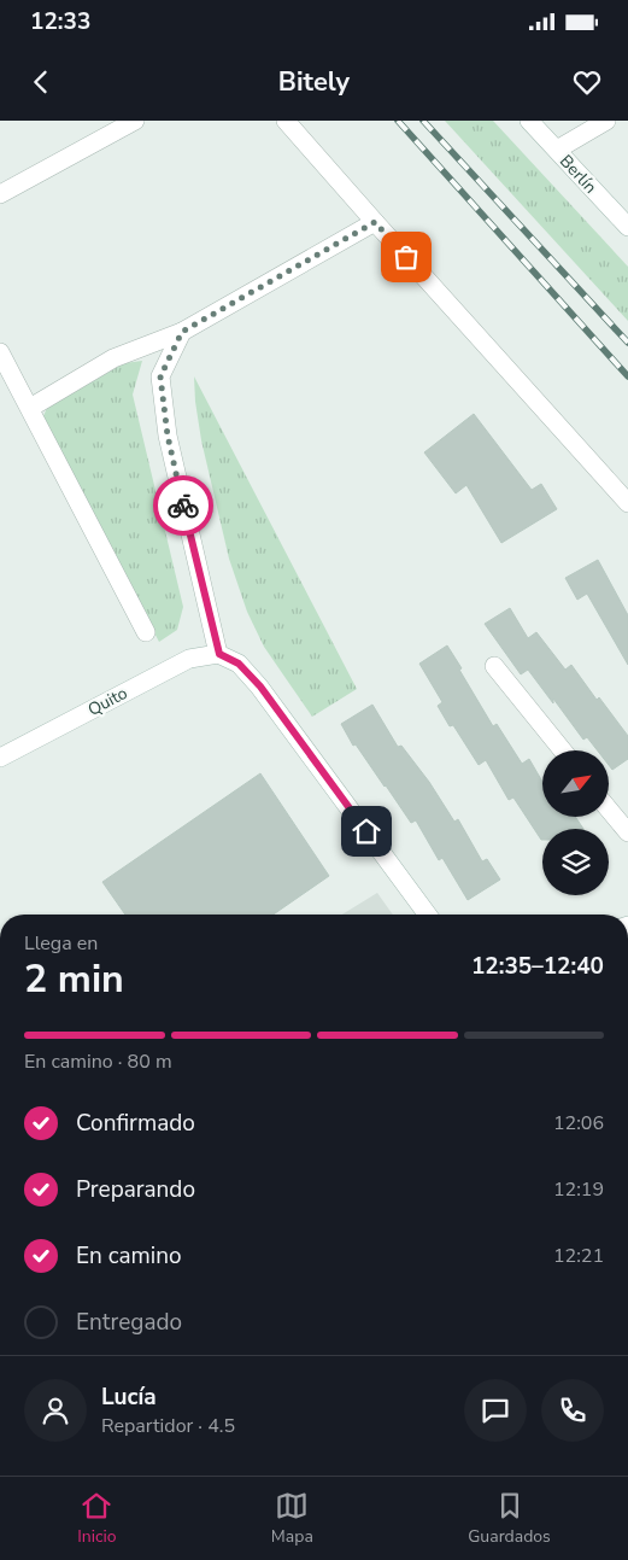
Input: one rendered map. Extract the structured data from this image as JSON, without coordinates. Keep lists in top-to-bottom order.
{
  "streets": {
    "street": ["Berlín", "Quito"]
  },
  "north": "top right",
  "page": {
    "status": "12:33",
    "header": "Bitely",
    "heading": ["2 min", "Llega en", "12:35–12:40"],
    "panel": ["Lucía", "Repartidor · 4.5"],
    "bar": "En camino · 80 m",
    "list": [
      ["Confirmado", "12:06"],
      ["Preparando", "12:19"],
      ["En camino", "12:21"],
      "Entregado"
    ],
    "tabs": ["Inicio", "Mapa", "Guardados"]
  }
}
